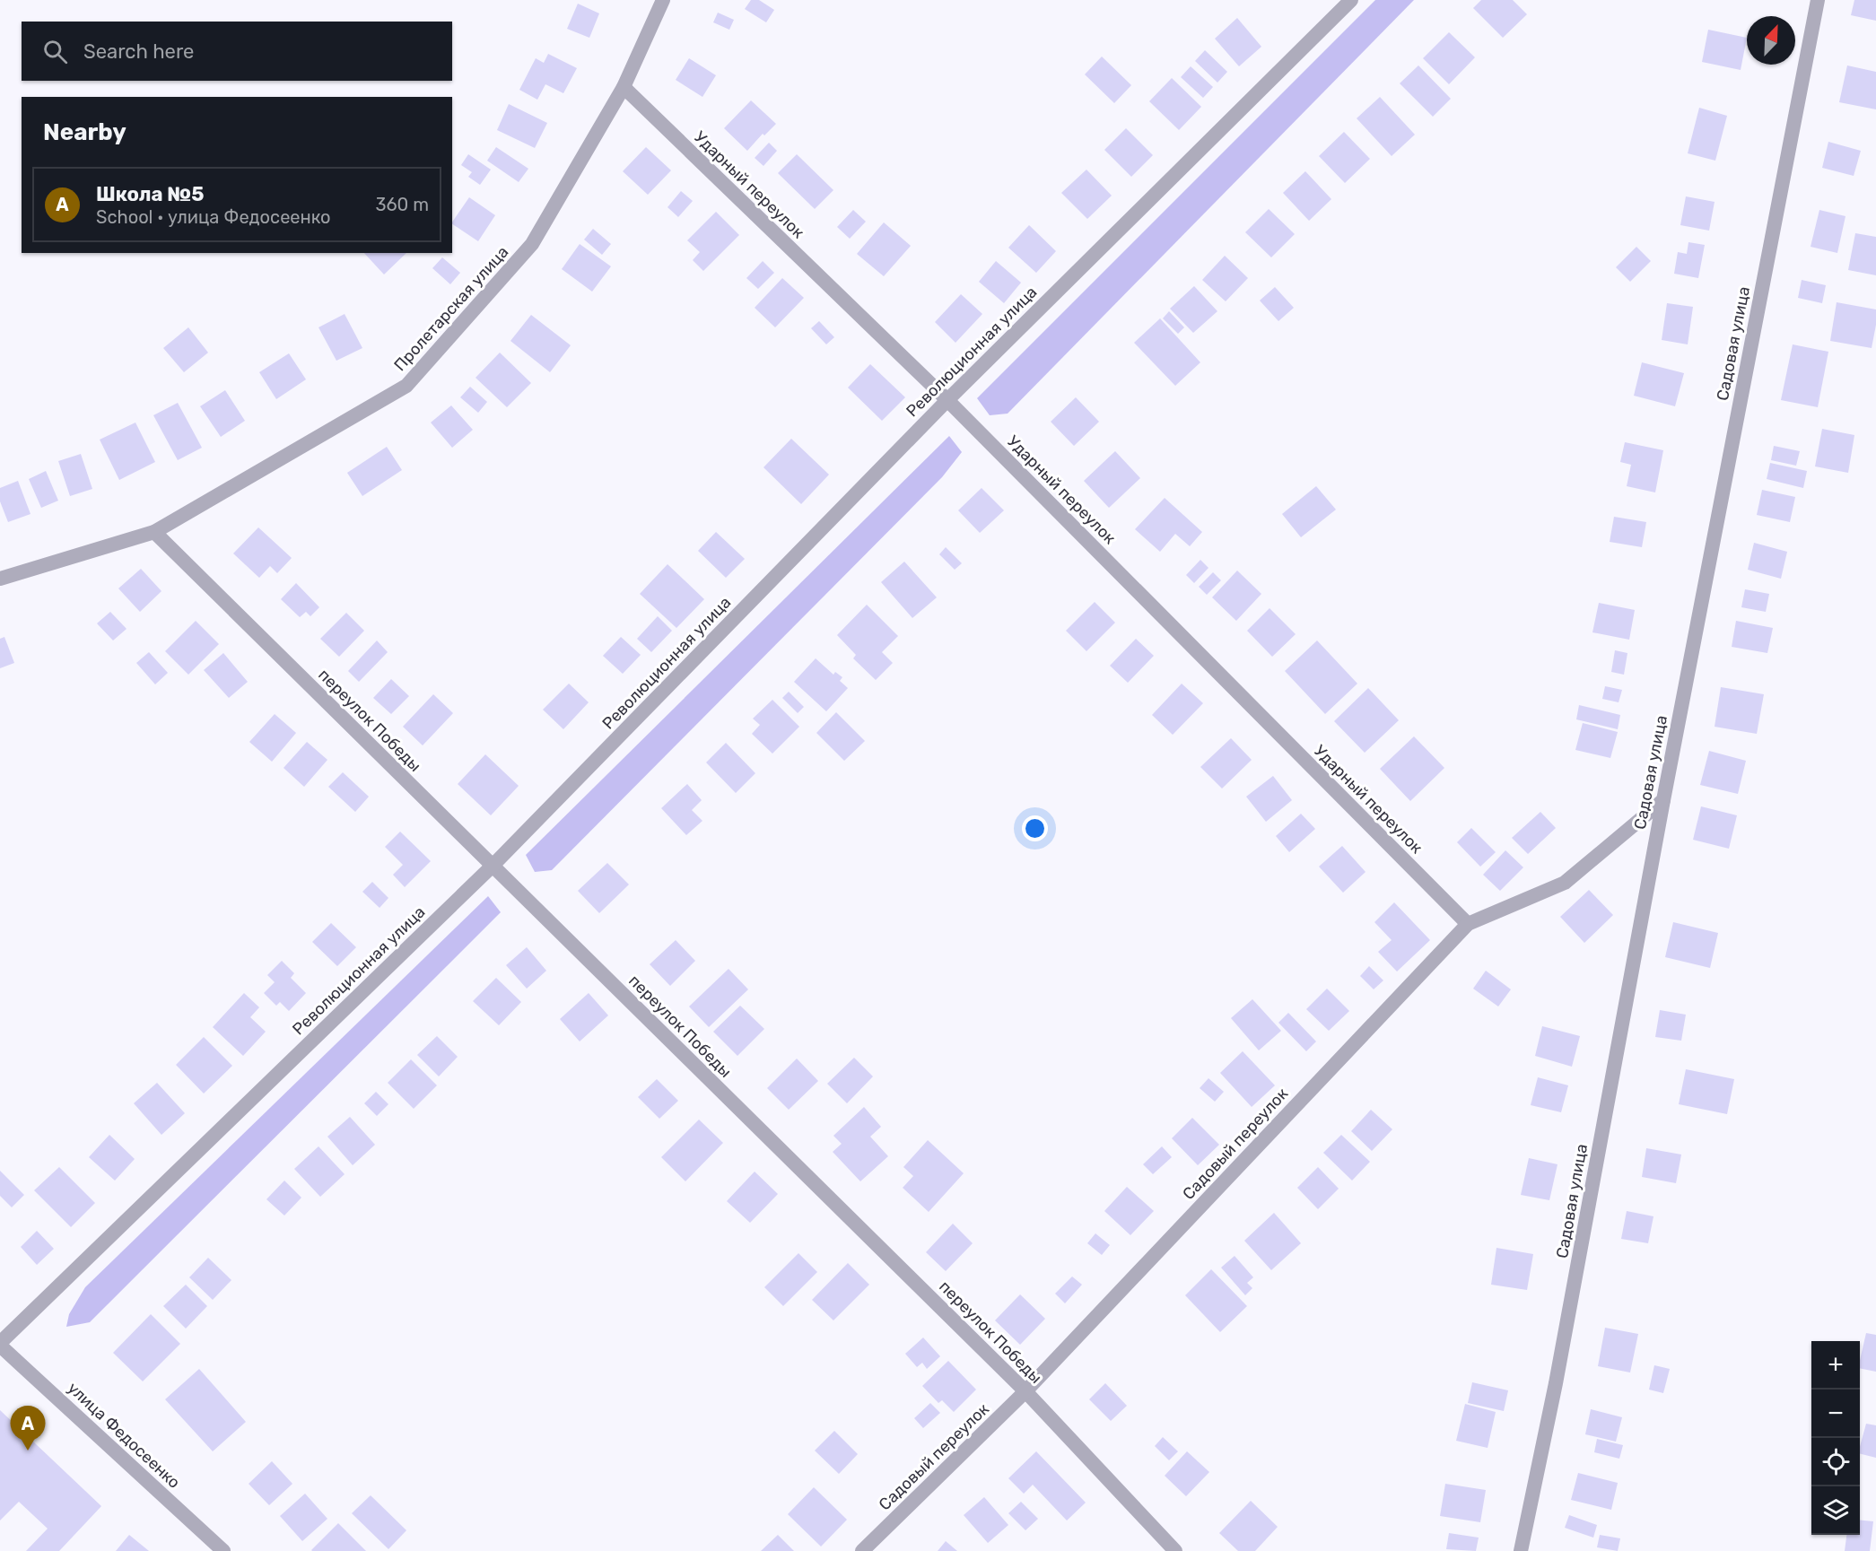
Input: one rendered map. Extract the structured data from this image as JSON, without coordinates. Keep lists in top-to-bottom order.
{
  "streets": {
    "street": [
      "Ударный переулок",
      "Пролетарская улица",
      "Садовая улица",
      "Революционная улица",
      "переулок Победы",
      "Садовый переулок",
      "улица Федосеенко"
    ]
  },
  "crossings": [
    ["Ударный переулок", "Пролетарская улица"],
    ["Ударный переулок", "Революционная улица"],
    ["Ударный переулок", "Садовый переулок"],
    ["Пролетарская улица", "переулок Победы"],
    ["Садовая улица", "Садовый переулок"],
    ["Революционная улица", "переулок Победы"],
    ["Революционная улица", "улица Федосеенко"],
    ["переулок Победы", "Садовый переулок"]
  ],
  "north": "top right",
  "page": {
    "search": "Search here",
    "heading": "Nearby",
    "list": [
      {
        "mark": "A",
        "name": "Школа №5",
        "note": "School · улица Федосеенко",
        "value": "360 m"
      }
    ],
    "map_buttons": ["+", "−"],
    "pins": "A"
  }
}
